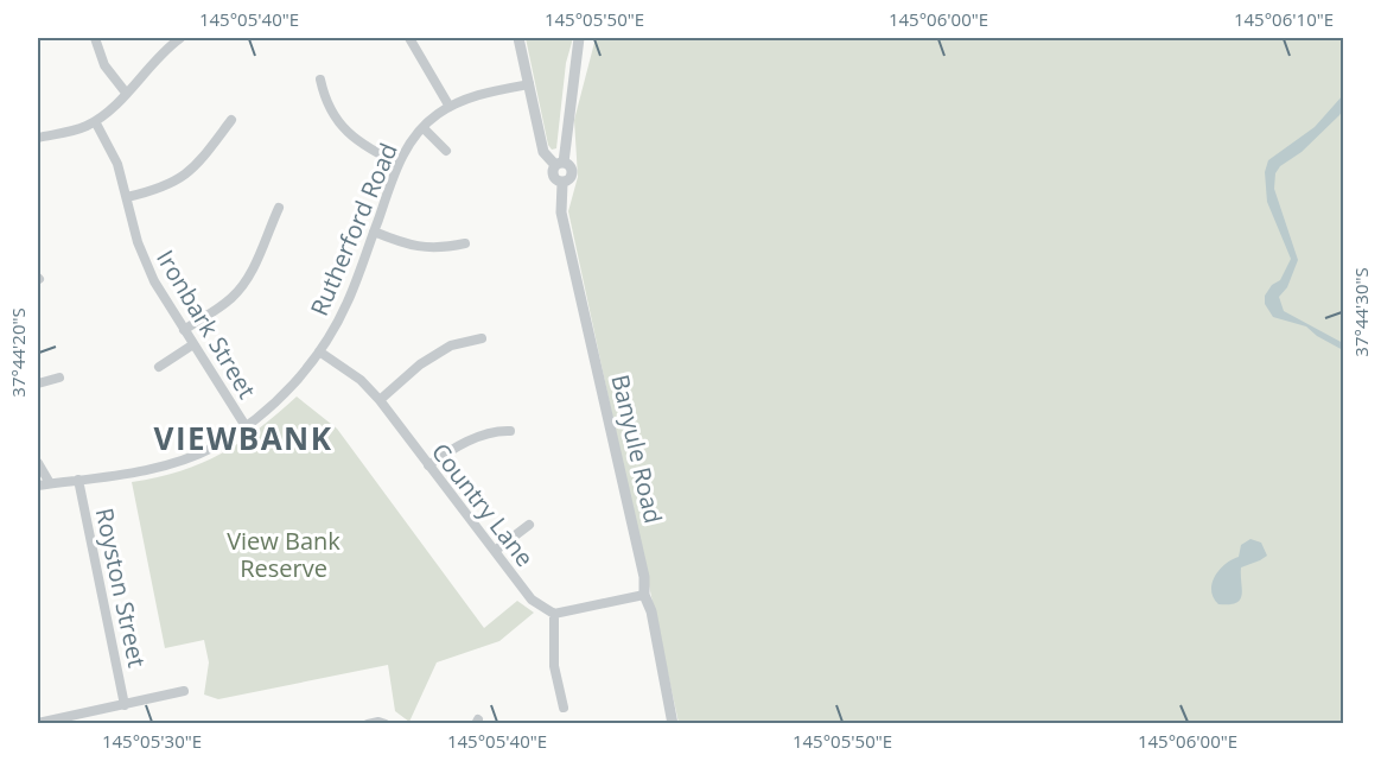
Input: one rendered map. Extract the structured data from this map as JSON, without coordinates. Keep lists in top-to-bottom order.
{
  "streets": {
    "street": [
      "Rutherford Road",
      "Ironbark Street",
      "Banyule Road",
      "Country Lane",
      "Royston Street"
    ]
  },
  "crossings": [
    ["Rutherford Road", "Ironbark Street"],
    ["Rutherford Road", "Country Lane"],
    ["Rutherford Road", "Royston Street"]
  ],
  "districts": ["VIEWBANK"],
  "parks": ["View Bank Reserve"],
  "coordinates": [
    "145°05'40\"E",
    "145°05'50\"E",
    "145°06'00\"E",
    "145°06'10\"E",
    "37°44'30\"S",
    "37°44'20\"S",
    "145°05'30\"E"
  ]
}
